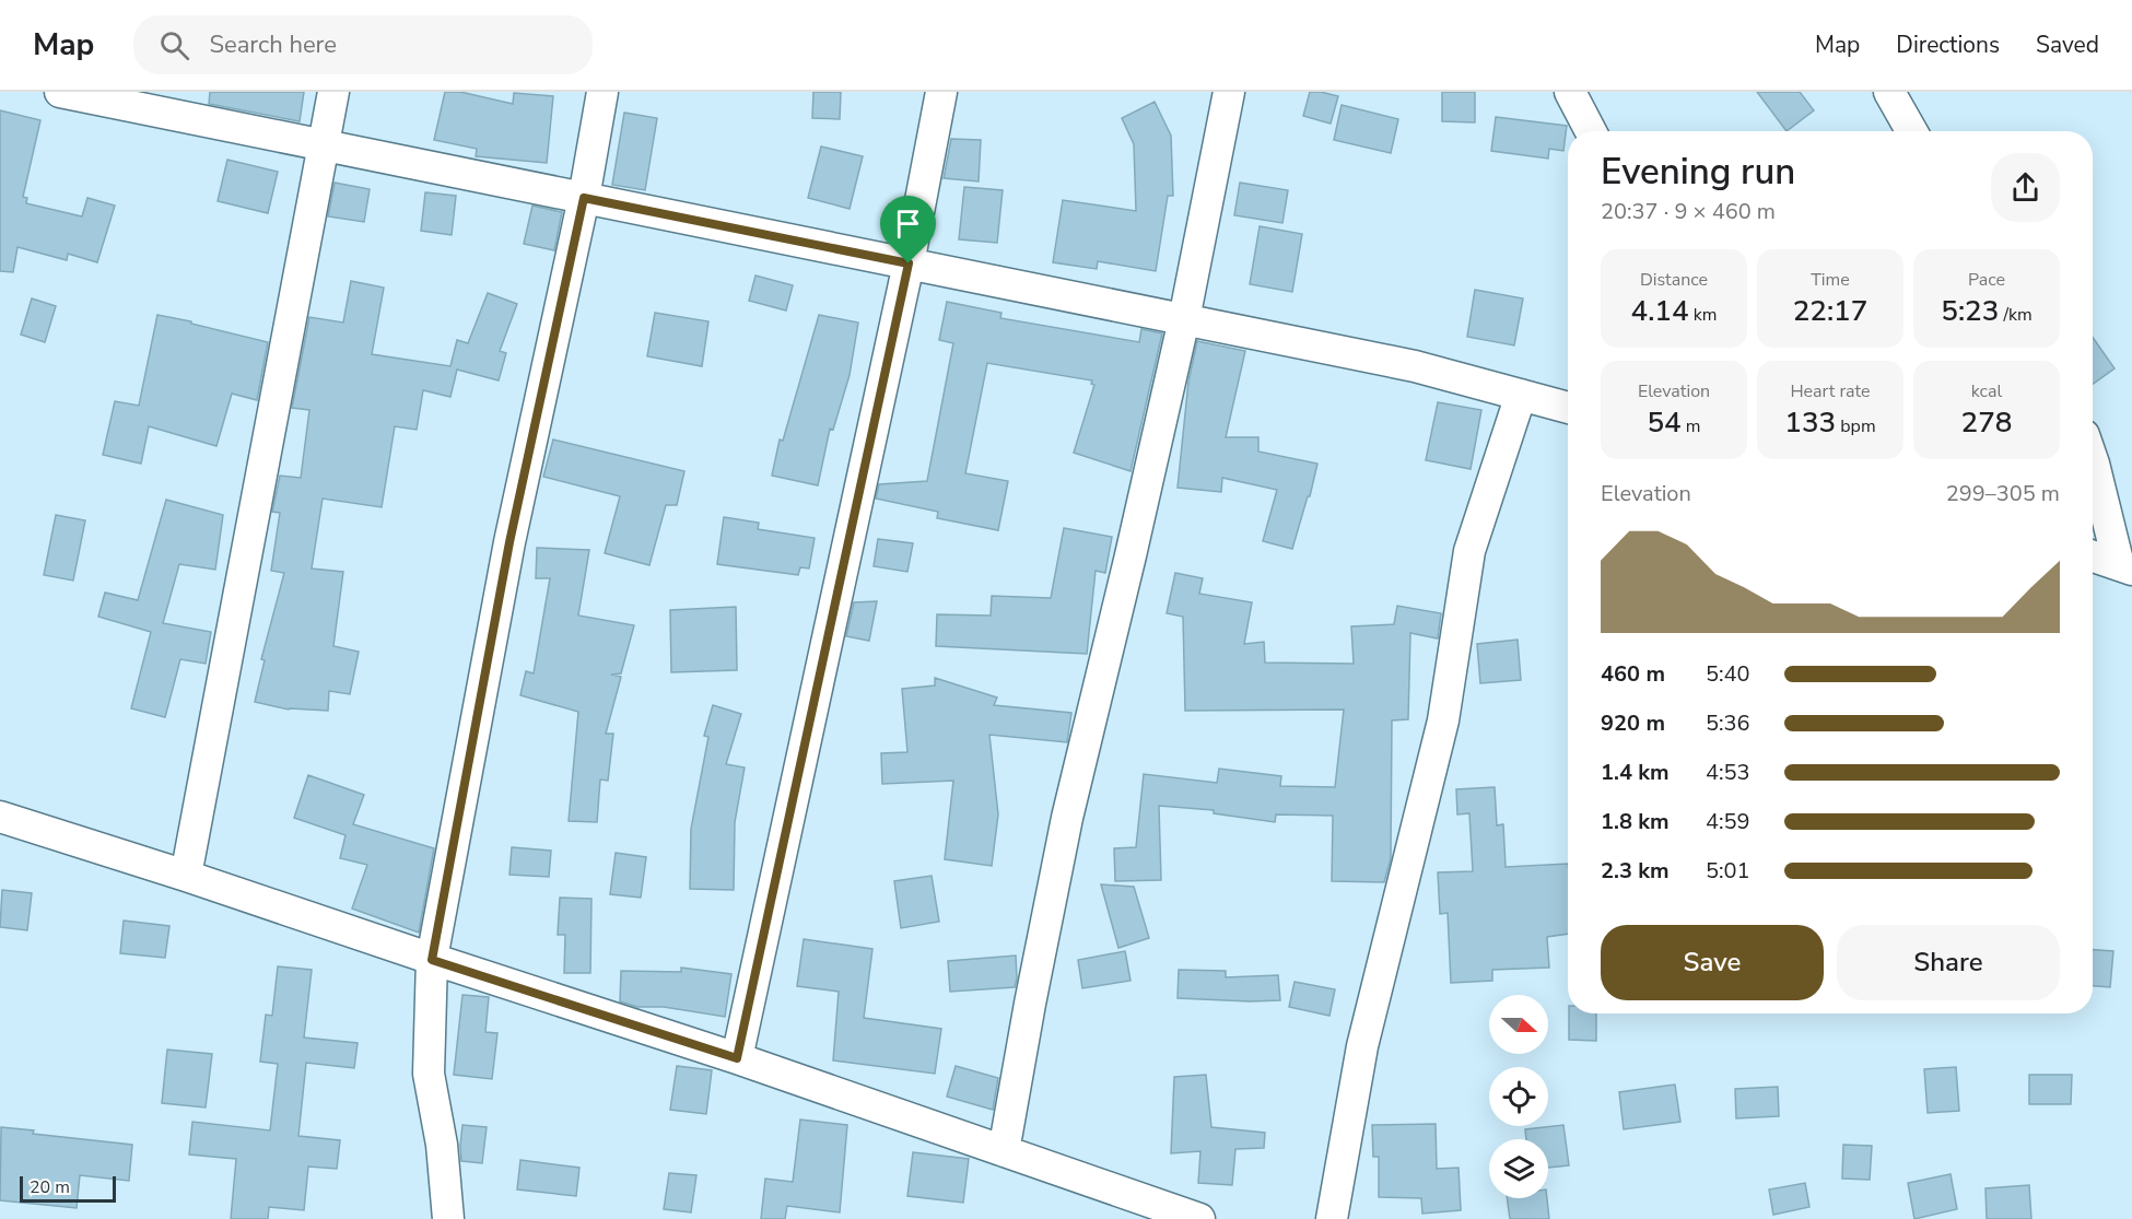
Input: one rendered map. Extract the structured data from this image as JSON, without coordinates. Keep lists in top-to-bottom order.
{
  "scale_bar": "20 m",
  "north": "right",
  "page": {
    "header": "Map",
    "search": "Search here",
    "nav": ["Map", "Directions", "Saved"],
    "heading": ["Evening run", "20:37 · 9 × 460 m"],
    "stats": [
      ["Distance", "4.14 km"],
      ["Time", "22:17"],
      ["Pace", "5:23 /km"],
      ["Elevation", "54 m"],
      ["Heart rate", "133 bpm"],
      ["kcal", "278"]
    ],
    "chart": ["Elevation", "299–305 m"],
    "list": [
      {
        "name": "460 m",
        "note": "5:40"
      },
      {
        "name": "920 m",
        "note": "5:36"
      },
      {
        "name": "1.4 km",
        "note": "4:53"
      },
      {
        "name": "1.8 km",
        "note": "4:59"
      },
      {
        "name": "2.3 km",
        "note": "5:01"
      }
    ],
    "buttons": ["Save", "Share"],
    "scale": "20 m"
  }
}
